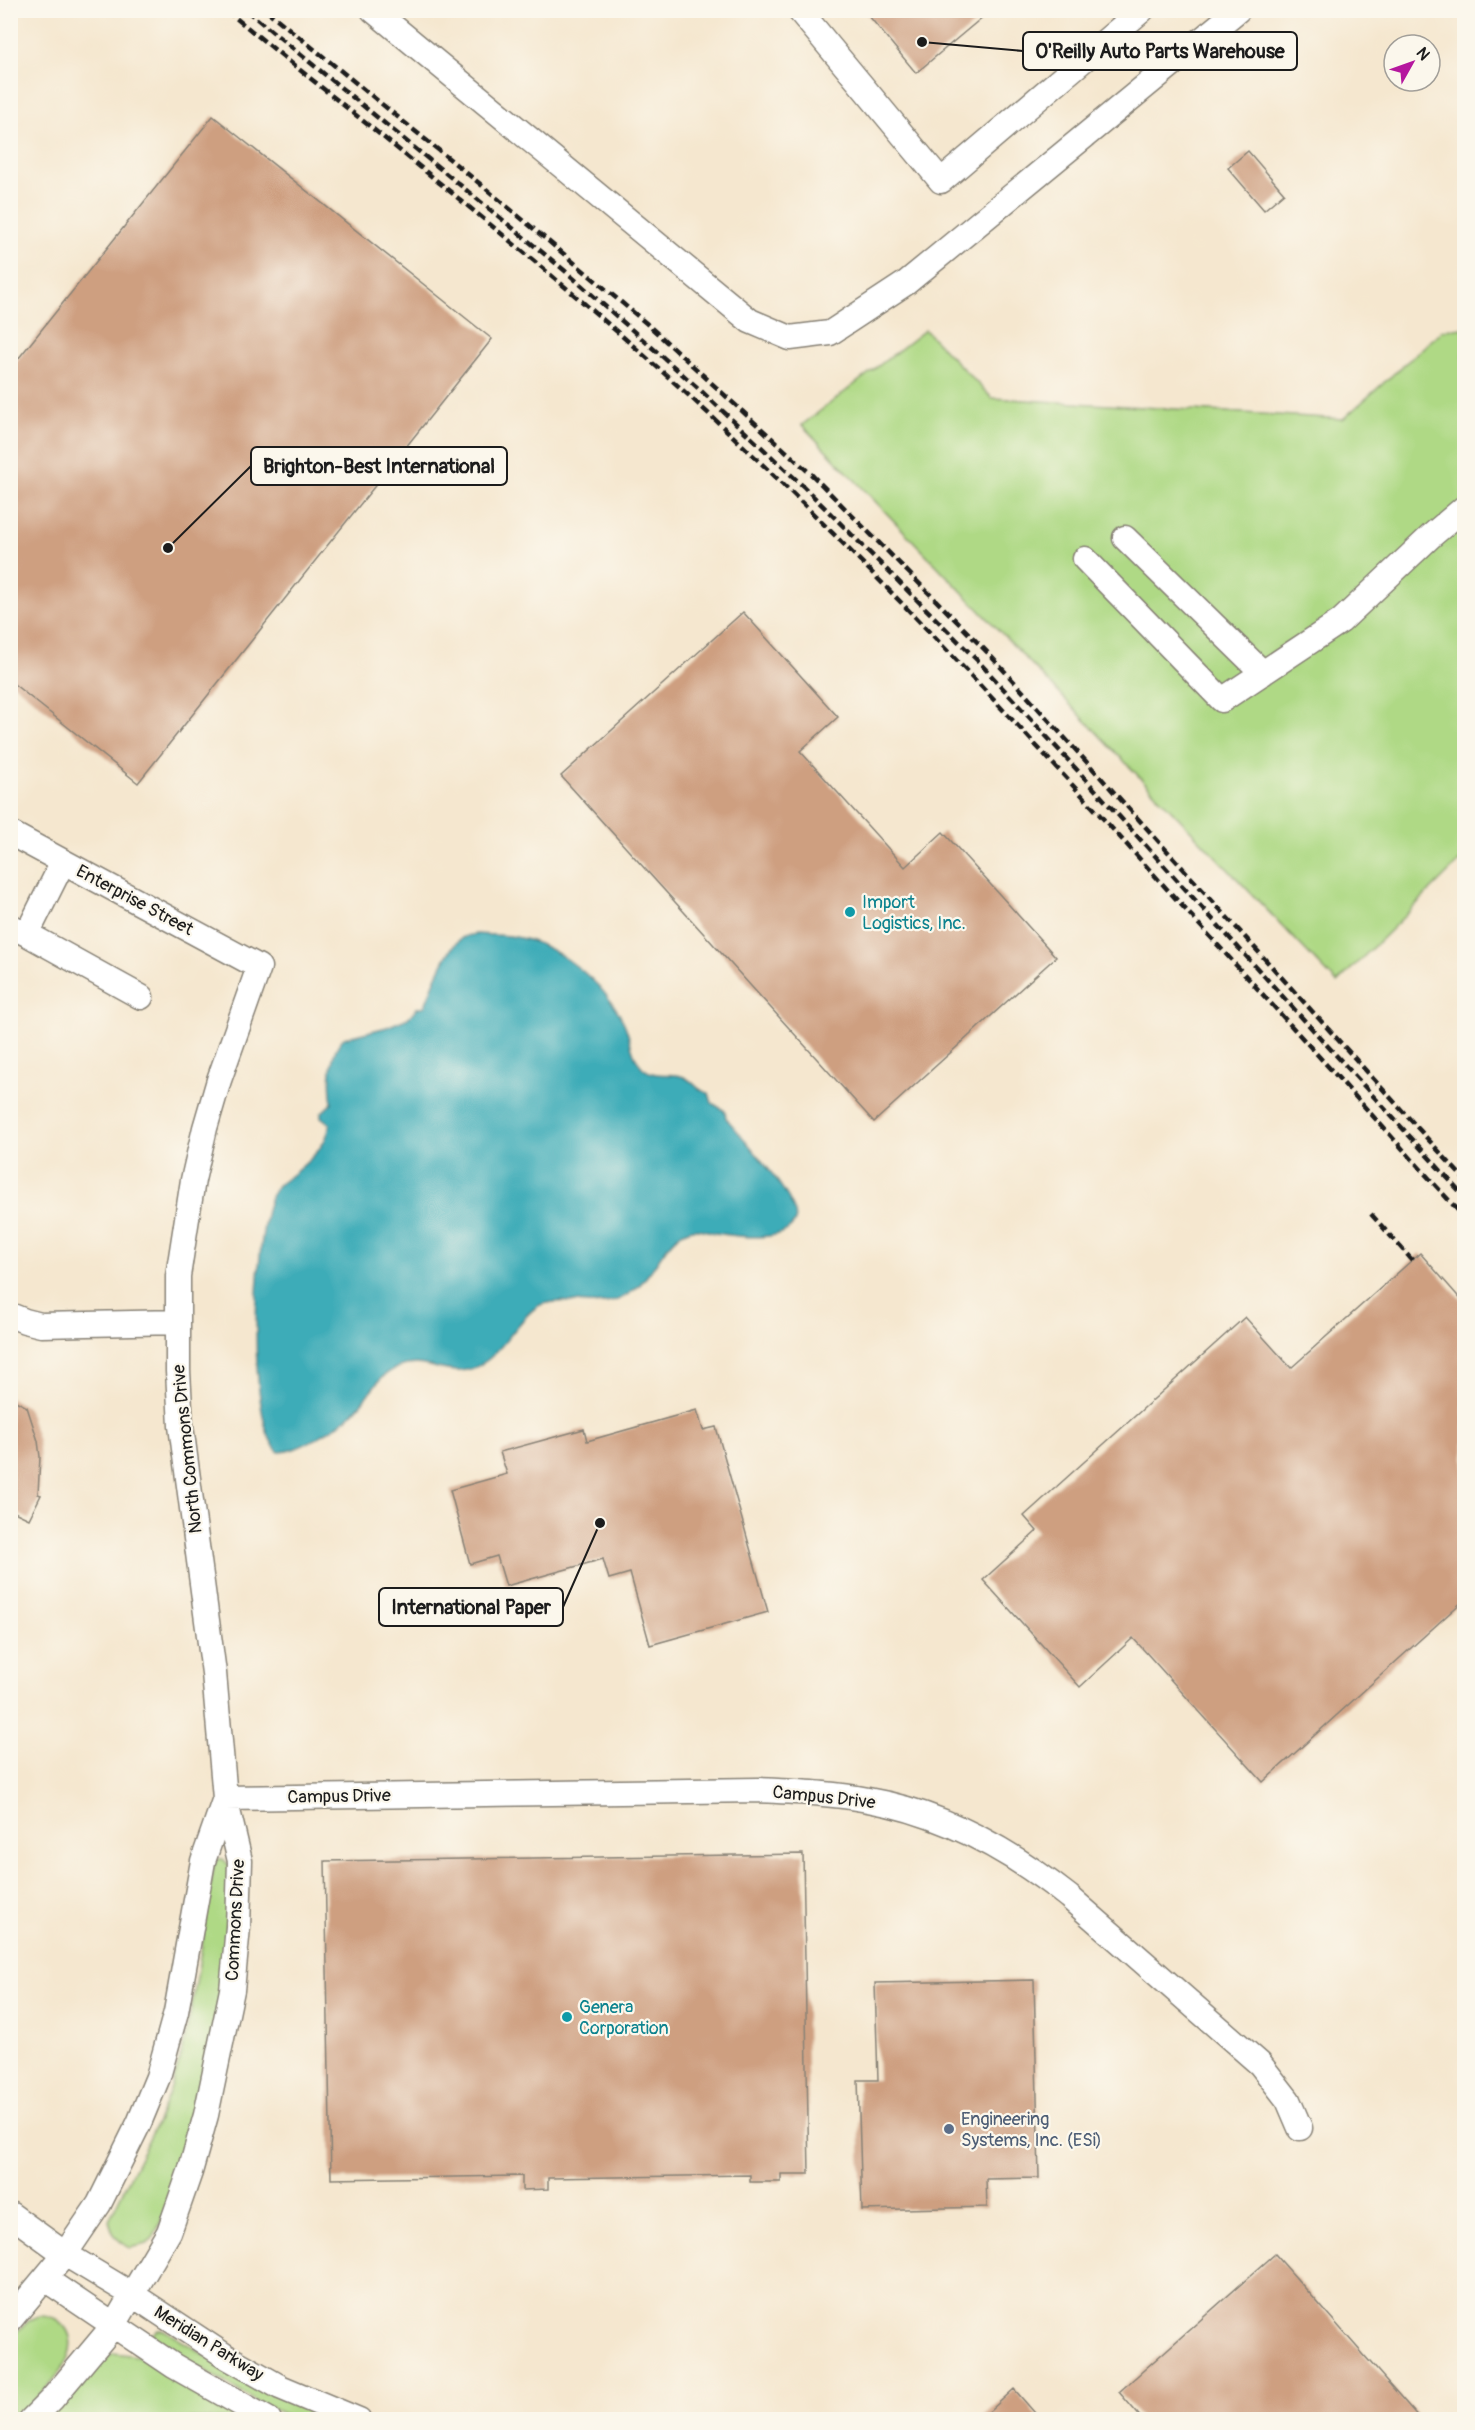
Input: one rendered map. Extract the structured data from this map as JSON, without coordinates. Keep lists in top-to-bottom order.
{
  "streets": {
    "street": [
      "Enterprise Street",
      "North Commons Drive",
      "Campus Drive",
      "Commons Drive",
      "Meridian Parkway"
    ]
  },
  "crossings": [
    ["Enterprise Street", "North Commons Drive"],
    ["North Commons Drive", "Campus Drive"],
    ["North Commons Drive", "Commons Drive"],
    ["Campus Drive", "Commons Drive"],
    ["Commons Drive", "Meridian Parkway"]
  ],
  "places": [
    "O'Reilly Auto Parts Warehouse",
    "Brighton-Best International",
    "Import Logistics, Inc.",
    "International Paper",
    "Genera Corporation",
    "Engineering Systems, Inc. (ESi)"
  ],
  "north": "top right"
}
